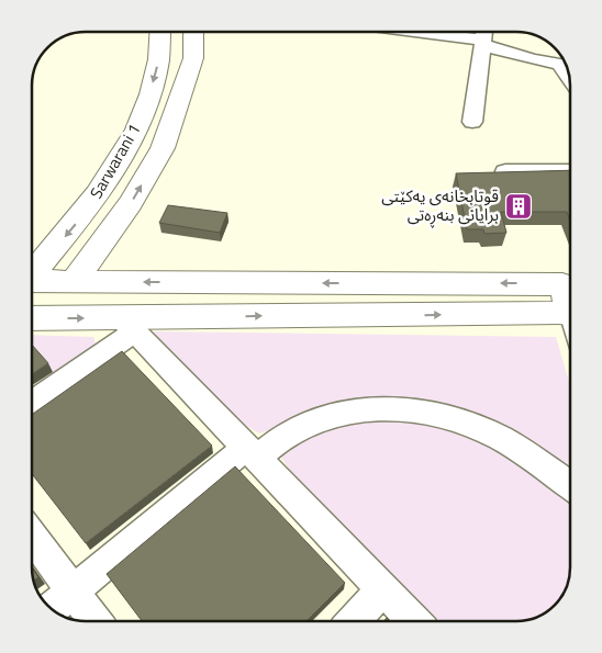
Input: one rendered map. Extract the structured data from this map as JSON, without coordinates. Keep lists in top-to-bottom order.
{
  "streets": {
    "main road": ["Sarwarani 1"]
  },
  "places": {
    "building": ["قوتابخانەی یەکێتی برایانی بنەڕەتی"]
  }
}
